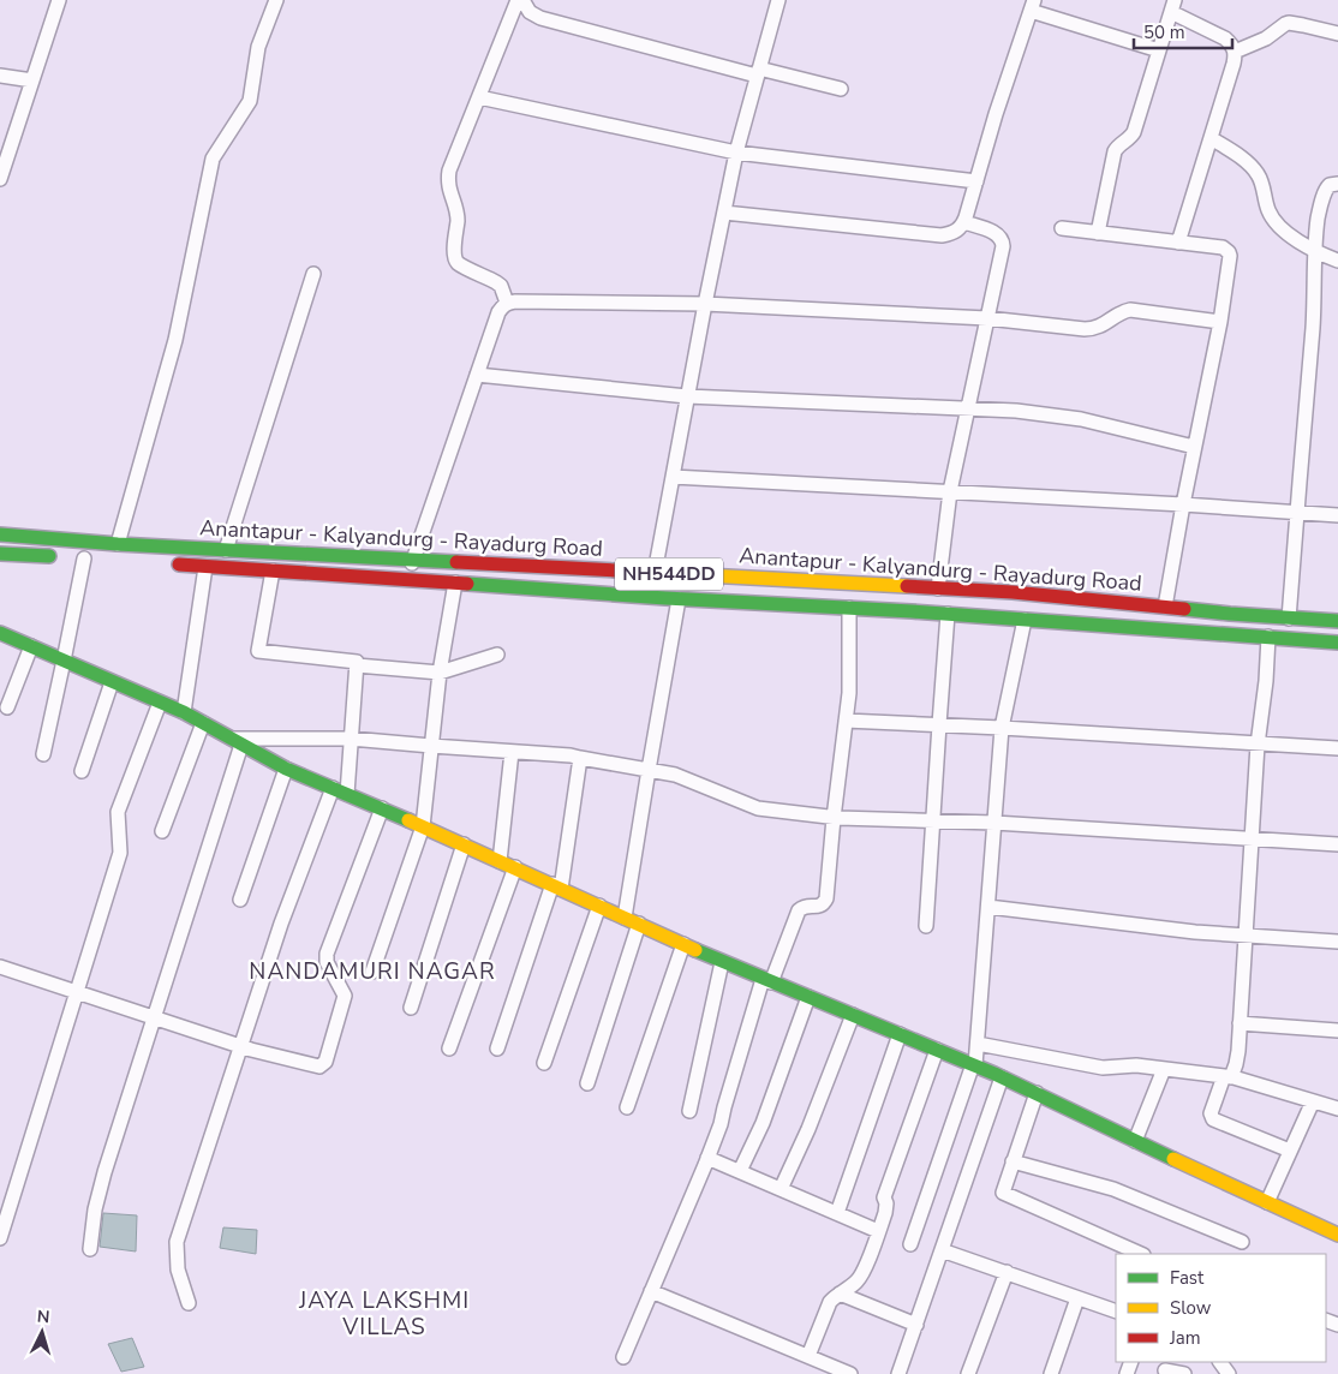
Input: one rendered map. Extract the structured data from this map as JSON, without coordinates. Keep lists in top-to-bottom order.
{
  "streets": {
    "main road": ["Anantapur - Kalyandurg - Rayadurg Road", "NH544DD"]
  },
  "districts": ["NANDAMURI NAGAR", "JAYA LAKSHMI VILLAS"],
  "legend": ["Fast", "Slow", "Jam"],
  "scale_bar": "50 m",
  "north": "top"
}
